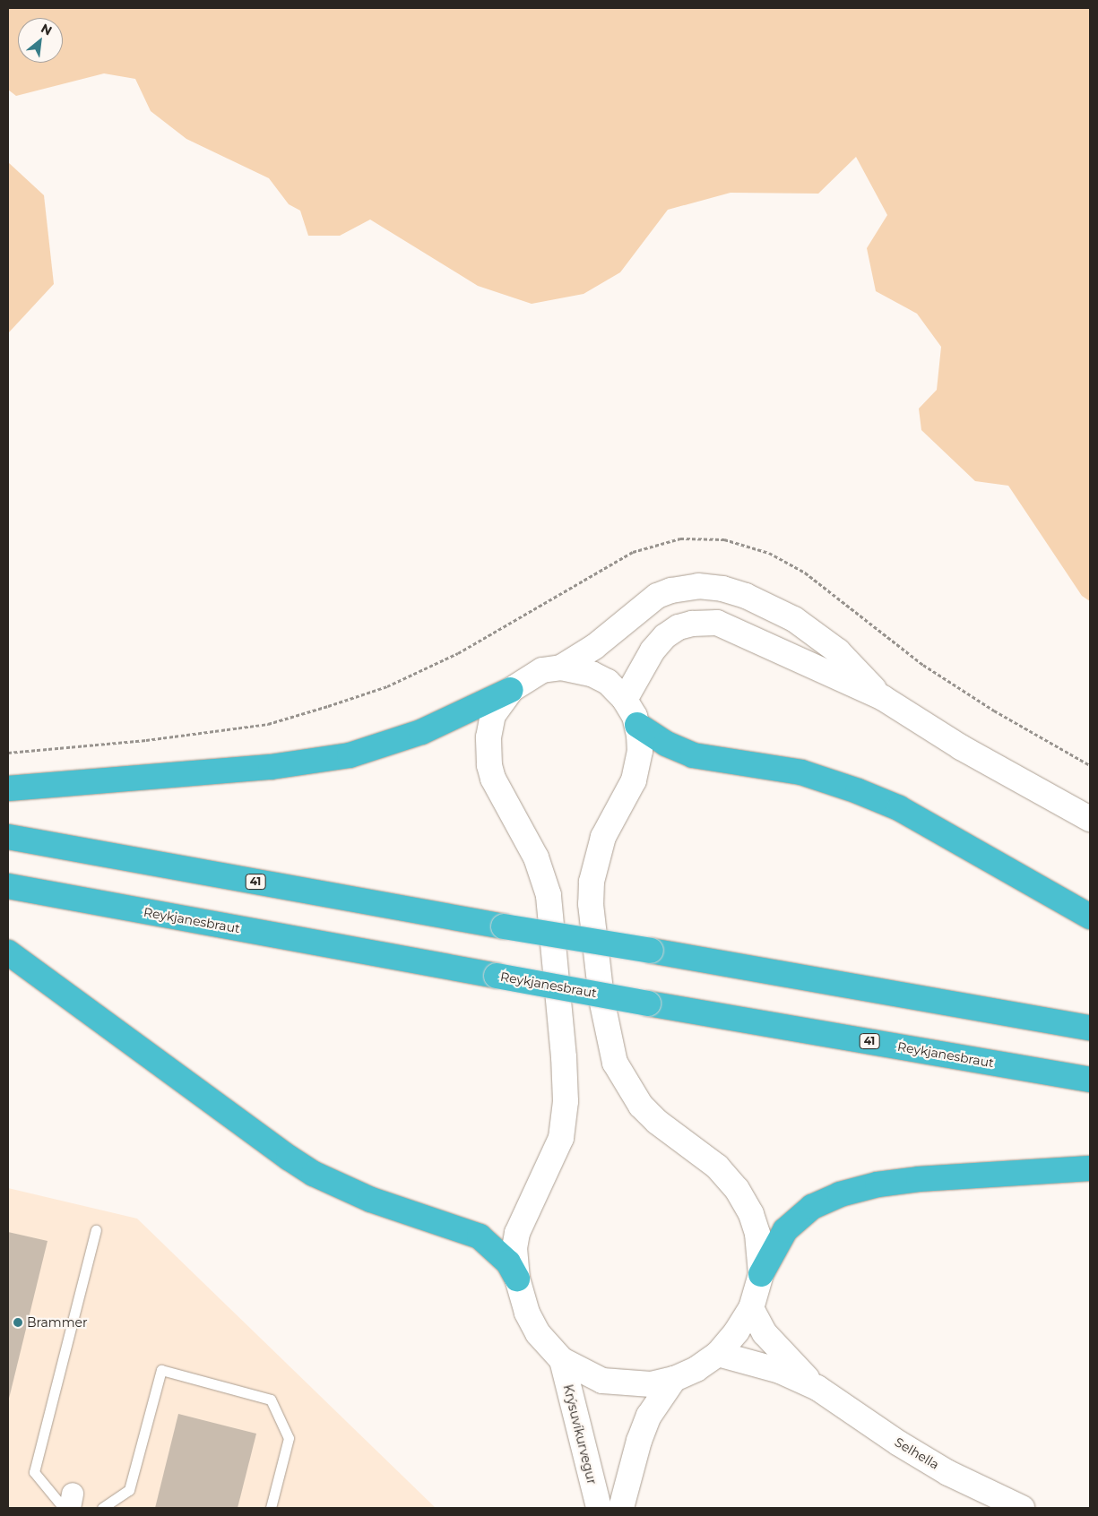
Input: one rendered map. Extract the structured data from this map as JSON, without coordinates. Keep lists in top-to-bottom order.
{
  "streets": {
    "highway": ["41", "Reykjanesbraut"],
    "main road": ["Krýsuvíkurvegur", "Selhella"]
  },
  "places": ["Brammer"],
  "north": "top right"
}
